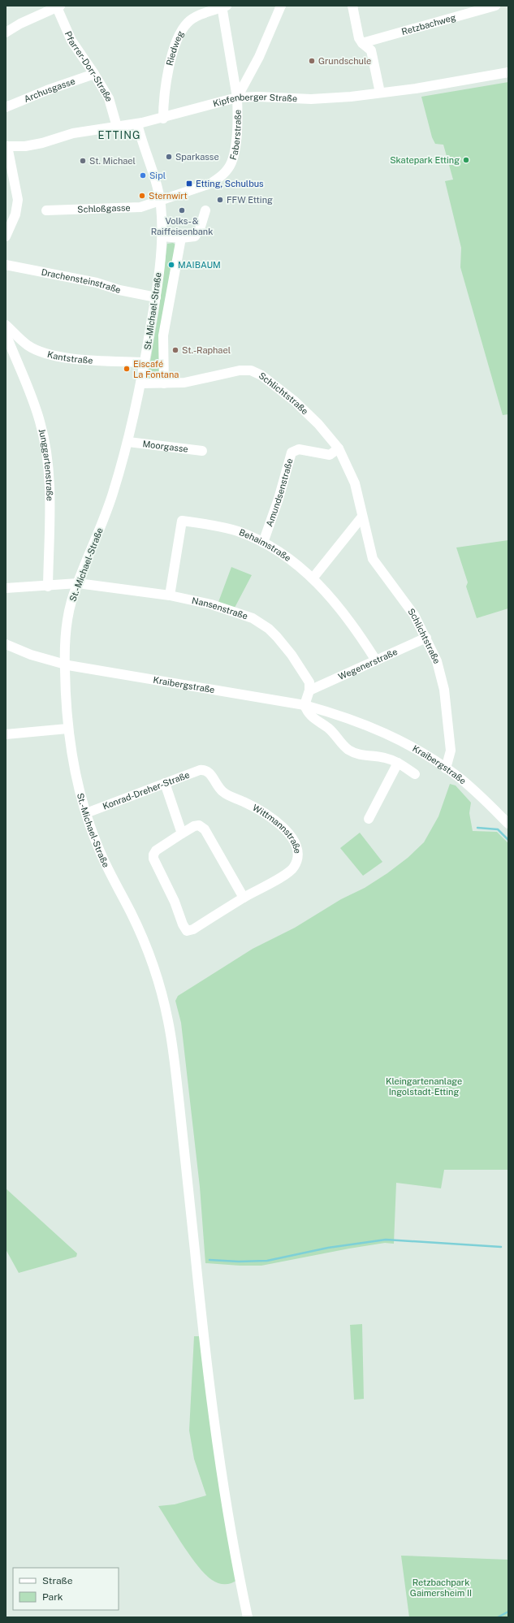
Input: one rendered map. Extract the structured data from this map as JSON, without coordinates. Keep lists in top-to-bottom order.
{
  "streets": {
    "street": [
      "Retzbachweg",
      "Riedweg",
      "Pfarrer-Dorr-Straße",
      "Archusgasse",
      "Kipfenberger Straße",
      "Faberstraße",
      "Schloßgasse",
      "Drachensteinstraße",
      "St.-Michael-Straße",
      "Kantstraße",
      "Schlichtstraße",
      "Moorgasse",
      "Junggartenstraße",
      "Amundsenstraße",
      "Behaimstraße",
      "Nansenstraße",
      "Wegenerstraße",
      "Kraibergstraße",
      "Konrad-Dreher-Straße",
      "Wittmannstraße"
    ]
  },
  "crossings": [
    ["Riedweg", "Kipfenberger Straße"],
    ["Riedweg", "Faberstraße"],
    ["Pfarrer-Dorr-Straße", "Archusgasse"],
    ["Pfarrer-Dorr-Straße", "Kipfenberger Straße"],
    ["Kipfenberger Straße", "Faberstraße"],
    ["Kipfenberger Straße", "St.-Michael-Straße"],
    ["Faberstraße", "Schloßgasse"],
    ["Faberstraße", "St.-Michael-Straße"],
    ["Schloßgasse", "St.-Michael-Straße"],
    ["Drachensteinstraße", "St.-Michael-Straße"],
    ["St.-Michael-Straße", "Kantstraße"],
    ["St.-Michael-Straße", "Schlichtstraße"],
    ["St.-Michael-Straße", "Moorgasse"],
    ["St.-Michael-Straße", "Nansenstraße"],
    ["St.-Michael-Straße", "Kraibergstraße"],
    ["St.-Michael-Straße", "Konrad-Dreher-Straße"],
    ["Schlichtstraße", "Amundsenstraße"],
    ["Schlichtstraße", "Wegenerstraße"],
    ["Schlichtstraße", "Kraibergstraße"],
    ["Junggartenstraße", "Nansenstraße"],
    ["Amundsenstraße", "Behaimstraße"],
    ["Behaimstraße", "Nansenstraße"],
    ["Behaimstraße", "Wegenerstraße"],
    ["Nansenstraße", "Wegenerstraße"],
    ["Konrad-Dreher-Straße", "Wittmannstraße"]
  ],
  "districts": ["ETTING"],
  "parks": ["Kleingartenanlage Ingolstadt-Etting", "Retzbachpark Gaimersheim II"],
  "places": {
    "other": [
      "Grundschule",
      "Sparkasse",
      "Skatepark Etting",
      "St. Michael",
      "Sipl",
      "Sternwirt",
      "FFW Etting",
      "Volks- & Raiffeisenbank",
      "MAIBAUM",
      "St.-Raphael",
      "Eiscafé La Fontana"
    ],
    "transit": ["Etting, Schulbus"]
  },
  "legend": ["Straße", "Park"]
}
